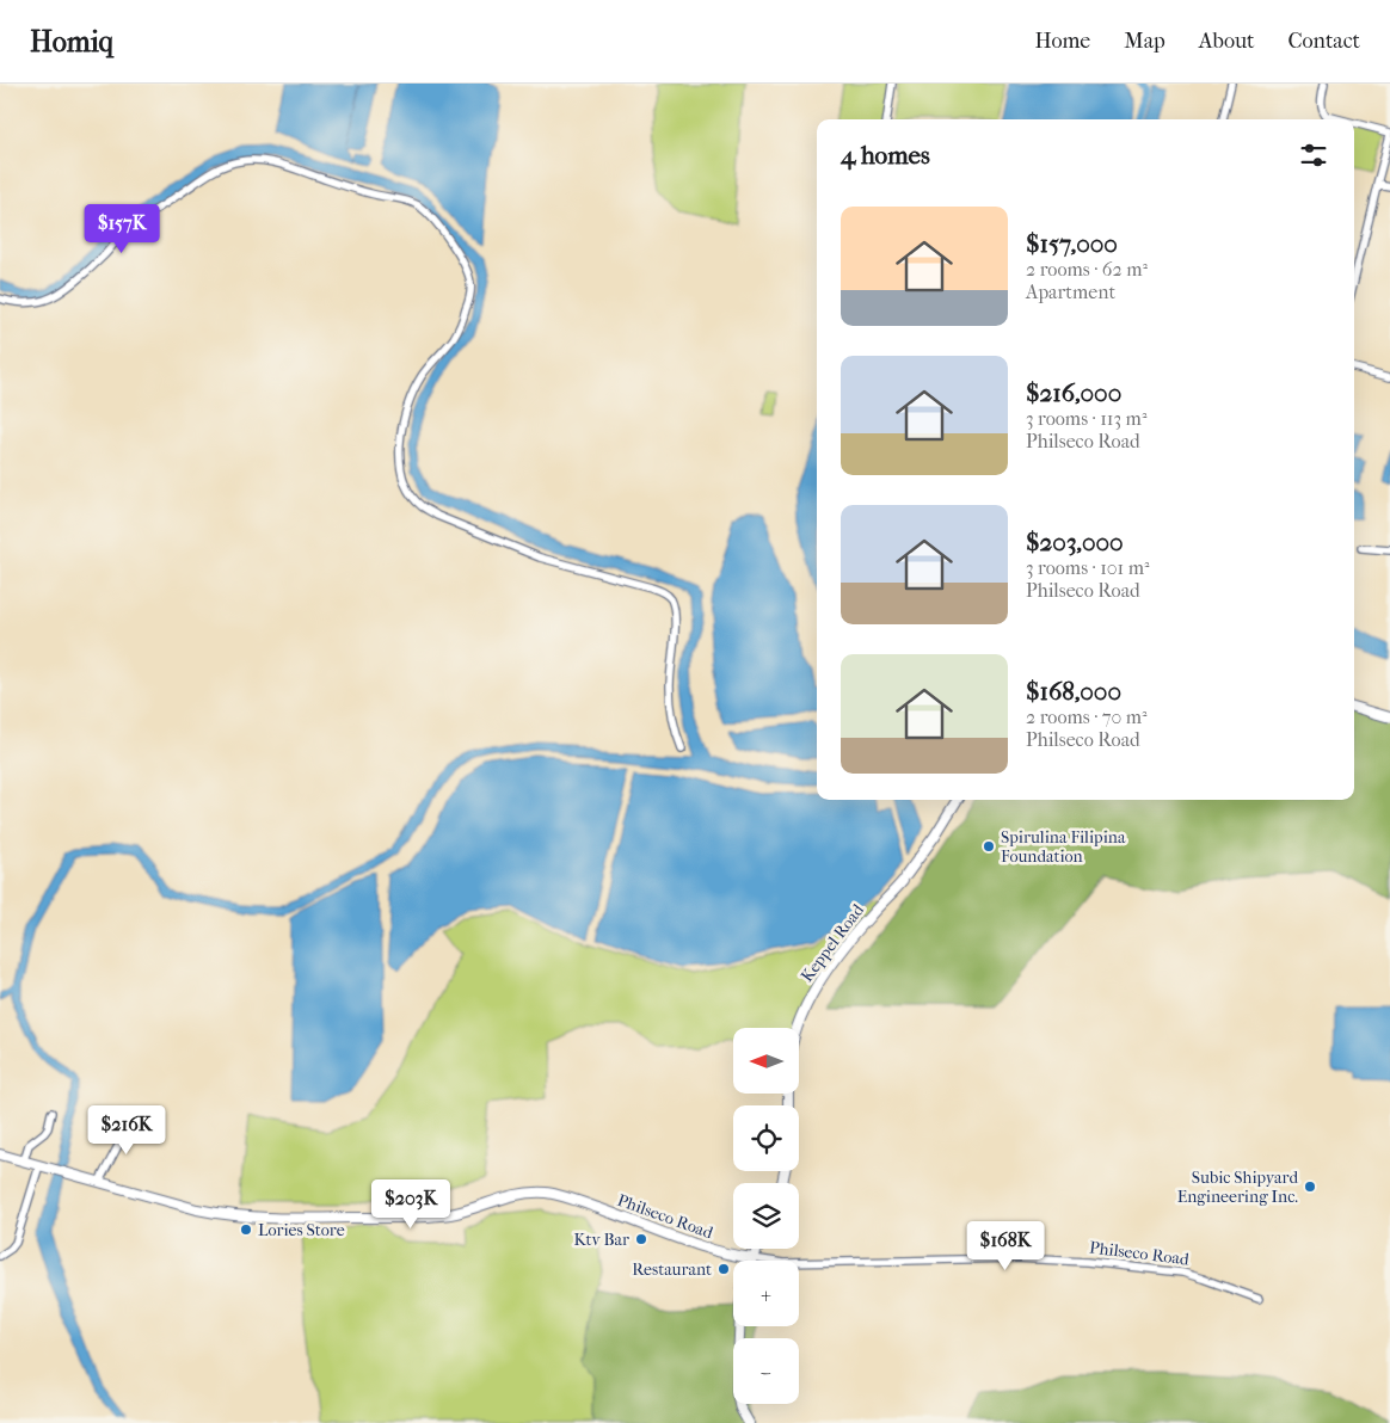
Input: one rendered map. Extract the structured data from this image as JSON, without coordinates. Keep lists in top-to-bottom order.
{
  "streets": {
    "street": ["Keppel Road", "Philseco Road"]
  },
  "places": [
    "Spirulina Filipina Foundation",
    "Subic Shipyard Engineering Inc.",
    "Lories Store",
    "Ktv Bar",
    "Restaurant"
  ],
  "north": "left",
  "page": {
    "header": "Homiq",
    "nav": [
      "Home",
      "Map",
      "About",
      "Contact"
    ],
    "heading": "4 homes",
    "list": [
      {
        "name": "$157,000",
        "note": "2 rooms · 62 m² · Apartment"
      },
      {
        "name": "$216,000",
        "note": "3 rooms · 113 m² · Philseco Road"
      },
      {
        "name": "$203,000",
        "note": "3 rooms · 101 m² · Philseco Road"
      },
      {
        "name": "$168,000",
        "note": "2 rooms · 70 m² · Philseco Road"
      }
    ],
    "price": [
      "$157K",
      "$216K",
      "$203K",
      "$168K"
    ],
    "map_buttons": ["+", "−"]
  }
}
